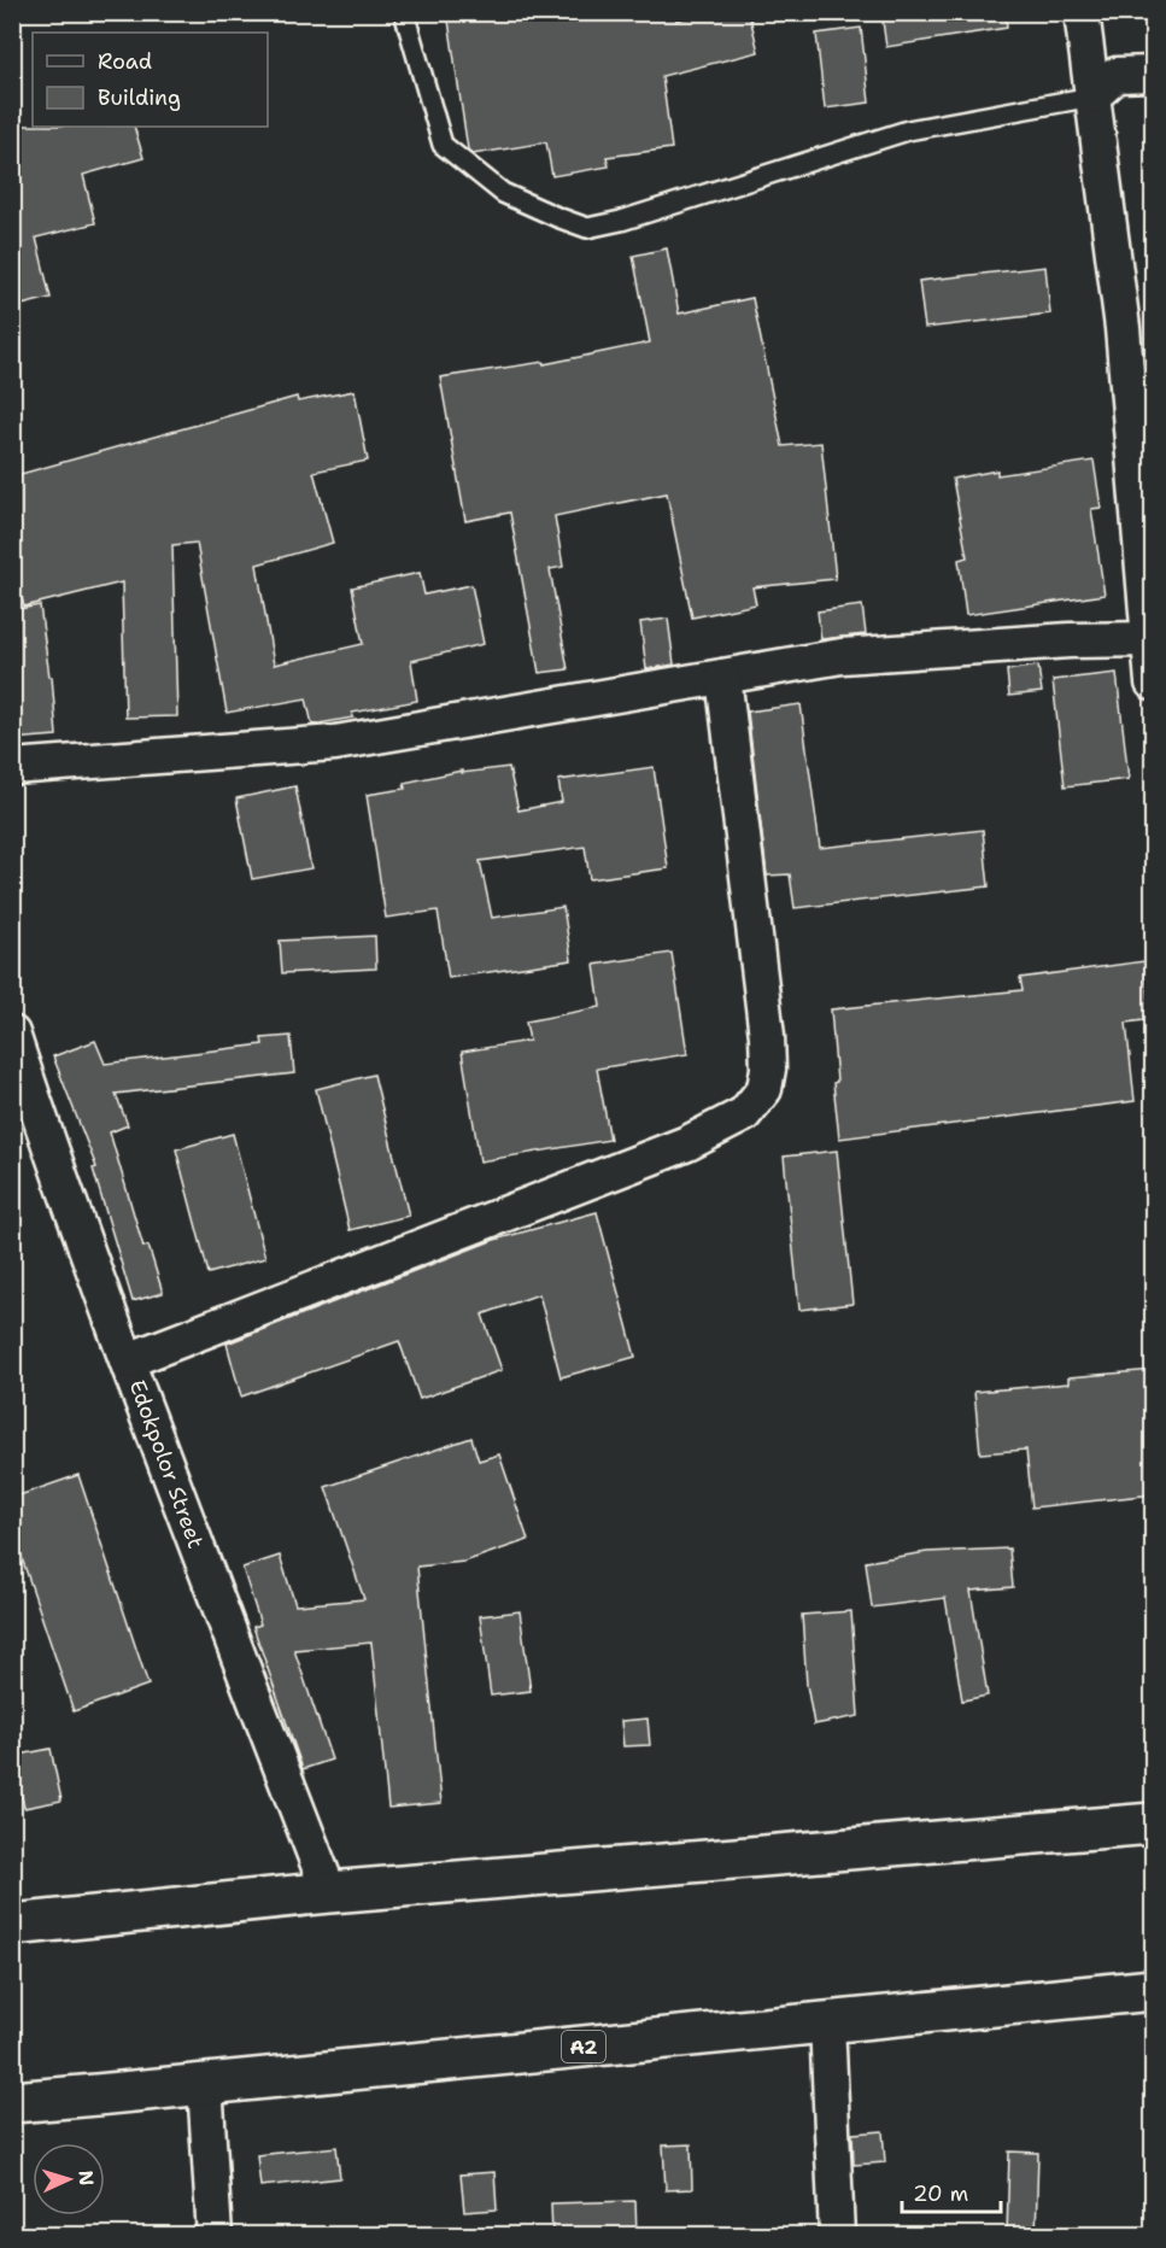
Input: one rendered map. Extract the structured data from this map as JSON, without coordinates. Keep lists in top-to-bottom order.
{
  "streets": {
    "highway": ["A2"],
    "street": ["Edokpolor Street"]
  },
  "legend": ["Road", "Building"],
  "scale_bar": "20 m",
  "north": "right"
}
